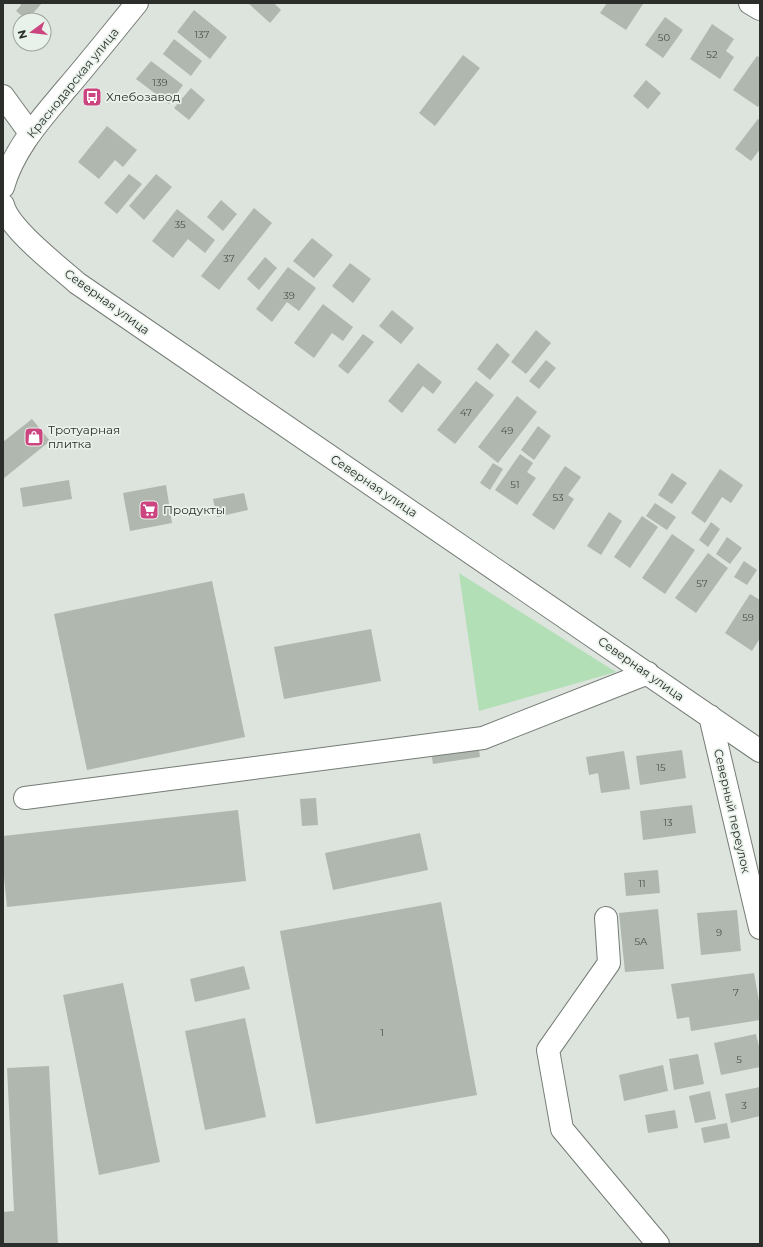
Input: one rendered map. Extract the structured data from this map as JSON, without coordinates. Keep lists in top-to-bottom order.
{
  "streets": {
    "street": ["Краснодарская улица", "Северная улица", "Северный переулок"]
  },
  "crossings": [
    ["Северная улица", "Северный переулок"]
  ],
  "places": {
    "bus stop": ["Хлебозавод"],
    "shop": ["Тротуарная плитка"],
    "supermarket": ["Продукты"]
  },
  "house_numbers": [
    "137",
    "50",
    "52",
    "139",
    "35",
    "37",
    "39",
    "47",
    "49",
    "51",
    "53",
    "57",
    "59",
    "15",
    "13",
    "11",
    "9",
    "5А",
    "7",
    "1",
    "5",
    "3"
  ],
  "north": "left"
}
